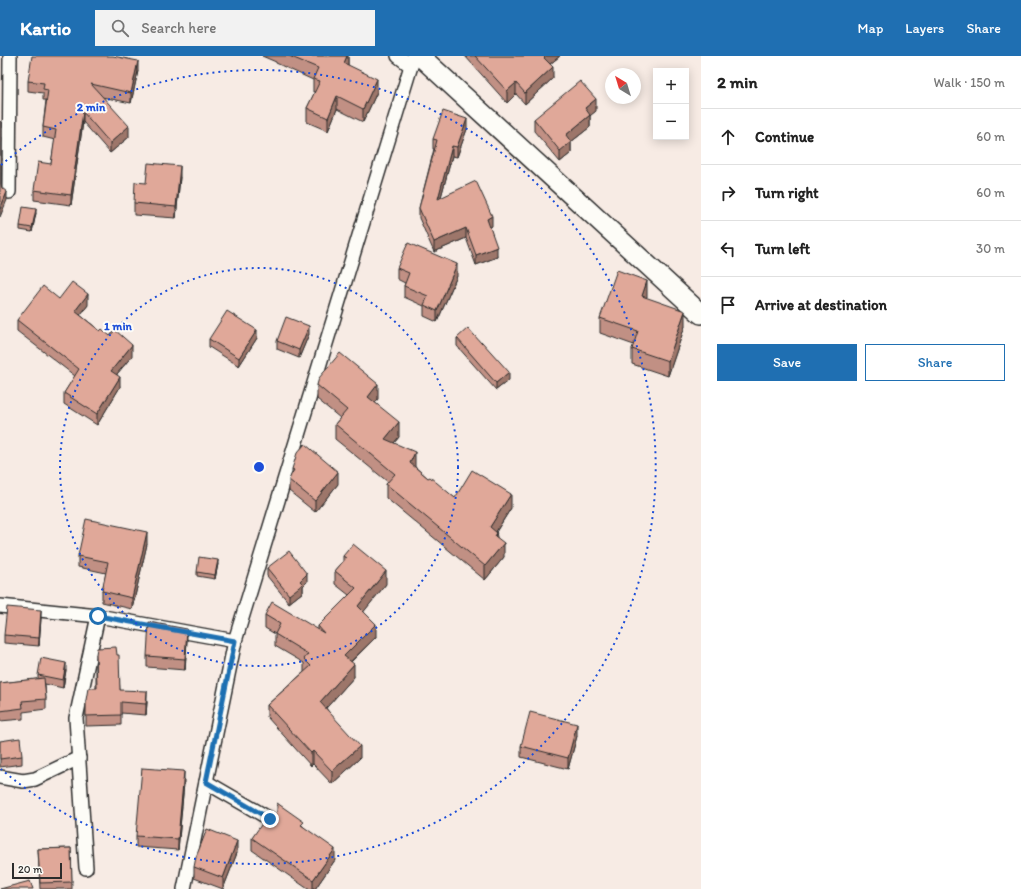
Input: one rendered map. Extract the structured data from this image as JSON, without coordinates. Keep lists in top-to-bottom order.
{
  "scale_bar": "20 m",
  "north": "top left",
  "page": {
    "header": "Kartio",
    "search": "Search here",
    "nav": ["Map", "Layers", "Share"],
    "heading": ["2 min", "Walk · 150 m"],
    "map_buttons": ["+", "−"],
    "list": [
      ["Continue", "60 m"],
      ["Turn right", "60 m"],
      ["Turn left", "30 m"],
      "Arrive at destination"
    ],
    "buttons": ["Save", "Share"],
    "scale": "20 m"
  },
  "rings": ["2 min", "1 min"]
}
